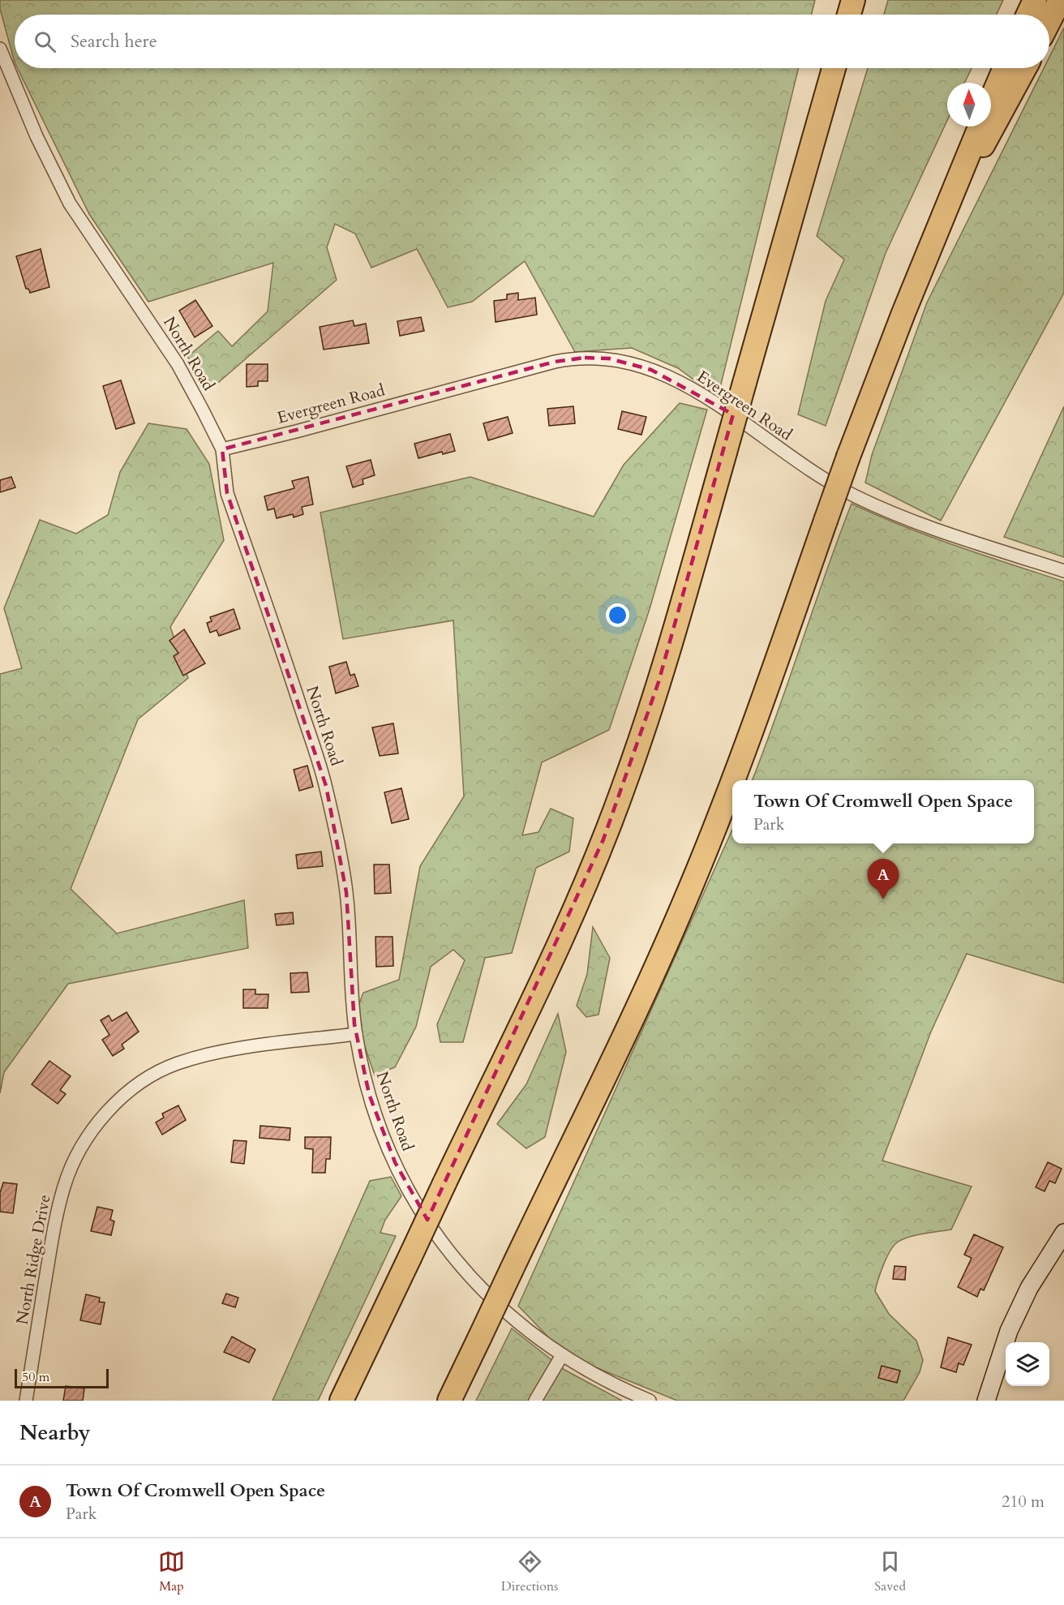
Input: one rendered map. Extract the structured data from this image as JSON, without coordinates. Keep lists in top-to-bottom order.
{
  "streets": {
    "street": ["North Road", "Evergreen Road", "North Ridge Drive"]
  },
  "crossings": [
    ["North Road", "Evergreen Road"],
    ["North Road", "North Ridge Drive"]
  ],
  "scale_bar": "50 m",
  "north": "top",
  "page": {
    "search": "Search here",
    "popup": ["Town Of Cromwell Open Space", "Park"],
    "pins": "A",
    "scale": "50 m",
    "heading": "Nearby",
    "list": [
      {
        "mark": "A",
        "name": "Town Of Cromwell Open Space",
        "note": "Park",
        "value": "210 m"
      }
    ],
    "nav": ["Map", "Directions", "Saved"]
  }
}
